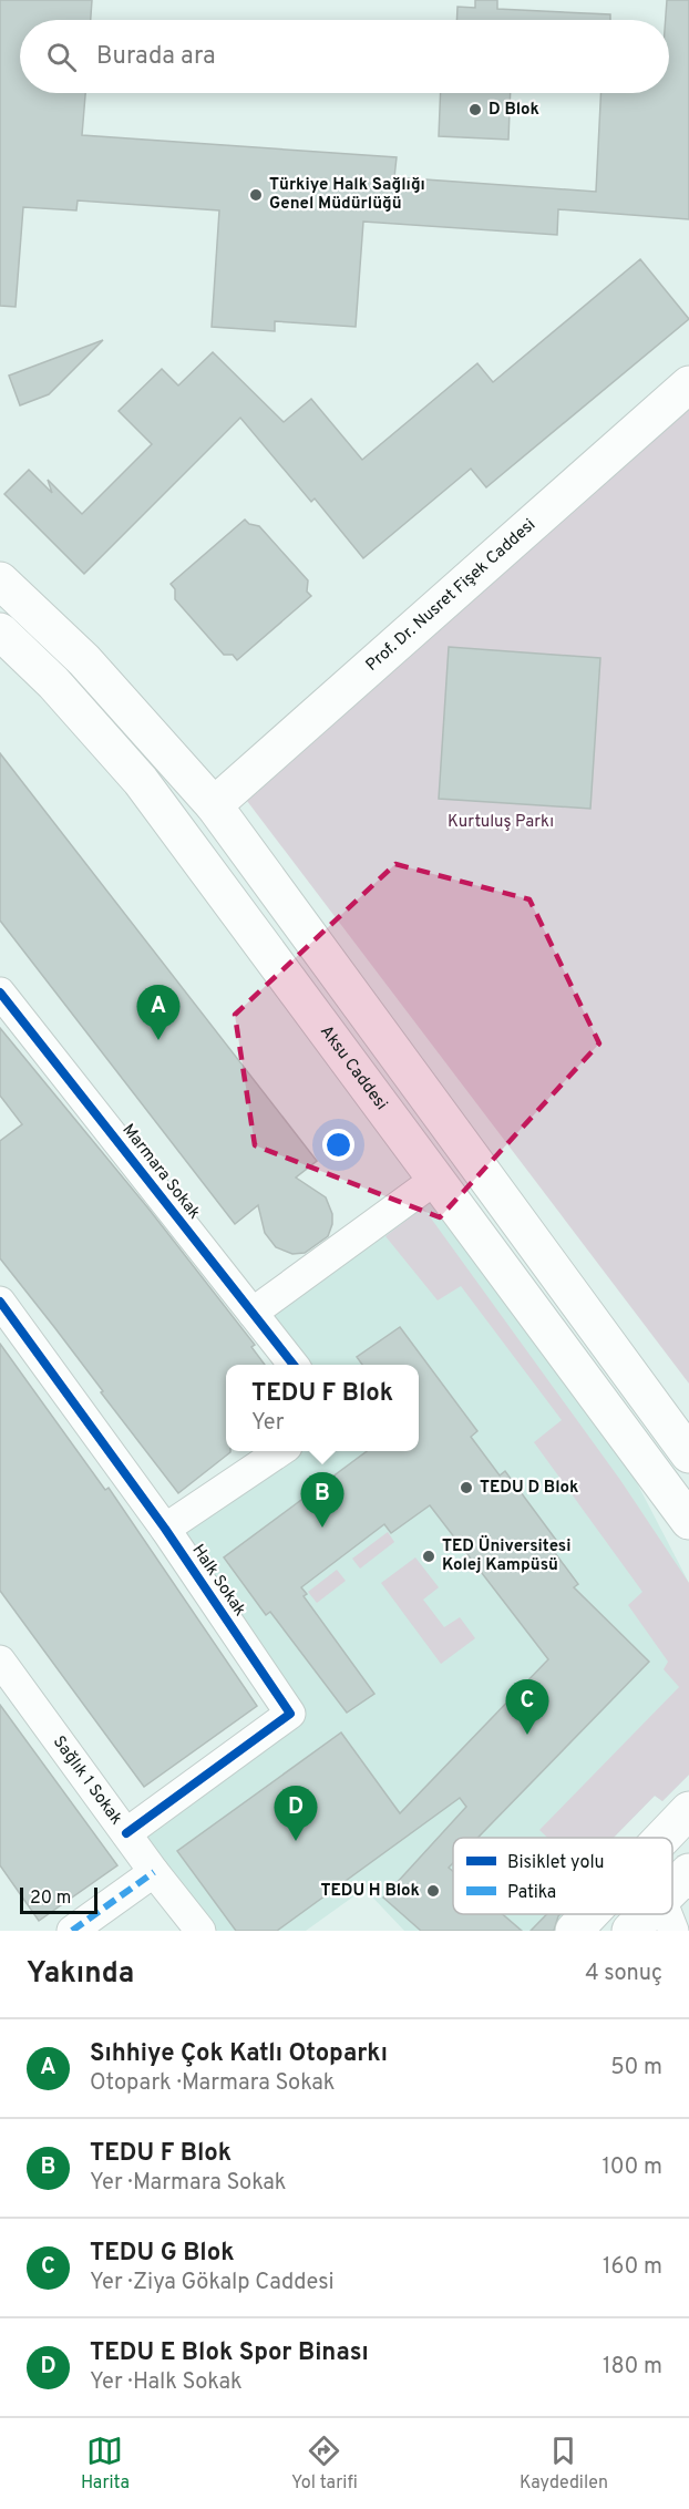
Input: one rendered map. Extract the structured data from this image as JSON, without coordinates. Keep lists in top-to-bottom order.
{
  "streets": {
    "main road": ["Prof. Dr. Nusret Fişek Caddesi", "Aksu Caddesi"],
    "street": ["Marmara Sokak", "Halk Sokak", "Sağlık 1 Sokak"]
  },
  "crossings": [
    ["Halk Sokak", "Sağlık 1 Sokak"]
  ],
  "parks": ["Kurtuluş Parkı"],
  "places": [
    "D Blok",
    "Türkiye Halk Sağlığı Genel Müdürlüğü",
    "TEDU D Blok",
    "TED Üniversitesi Kolej Kampüsü",
    "TEDU H Blok"
  ],
  "legend": ["Bisiklet yolu", "Patika"],
  "scale_bar": "20 m",
  "page": {
    "search": "Burada ara",
    "pins": [
      "A",
      "B",
      "C",
      "D"
    ],
    "popup": ["TEDU F Blok", "Yer"],
    "scale": "20 m",
    "heading": ["Yakında", "4 sonuç"],
    "list": [
      {
        "mark": "A",
        "name": "Sıhhiye Çok Katlı Otoparkı",
        "note": "Otopark · Marmara Sokak",
        "value": "50 m"
      },
      {
        "mark": "B",
        "name": "TEDU F Blok",
        "note": "Yer · Marmara Sokak",
        "value": "100 m"
      },
      {
        "mark": "C",
        "name": "TEDU G Blok",
        "note": "Yer · Ziya Gökalp Caddesi",
        "value": "160 m"
      },
      {
        "mark": "D",
        "name": "TEDU E Blok Spor Binası",
        "note": "Yer · Halk Sokak",
        "value": "180 m"
      }
    ],
    "nav": ["Harita", "Yol tarifi", "Kaydedilen"]
  }
}
